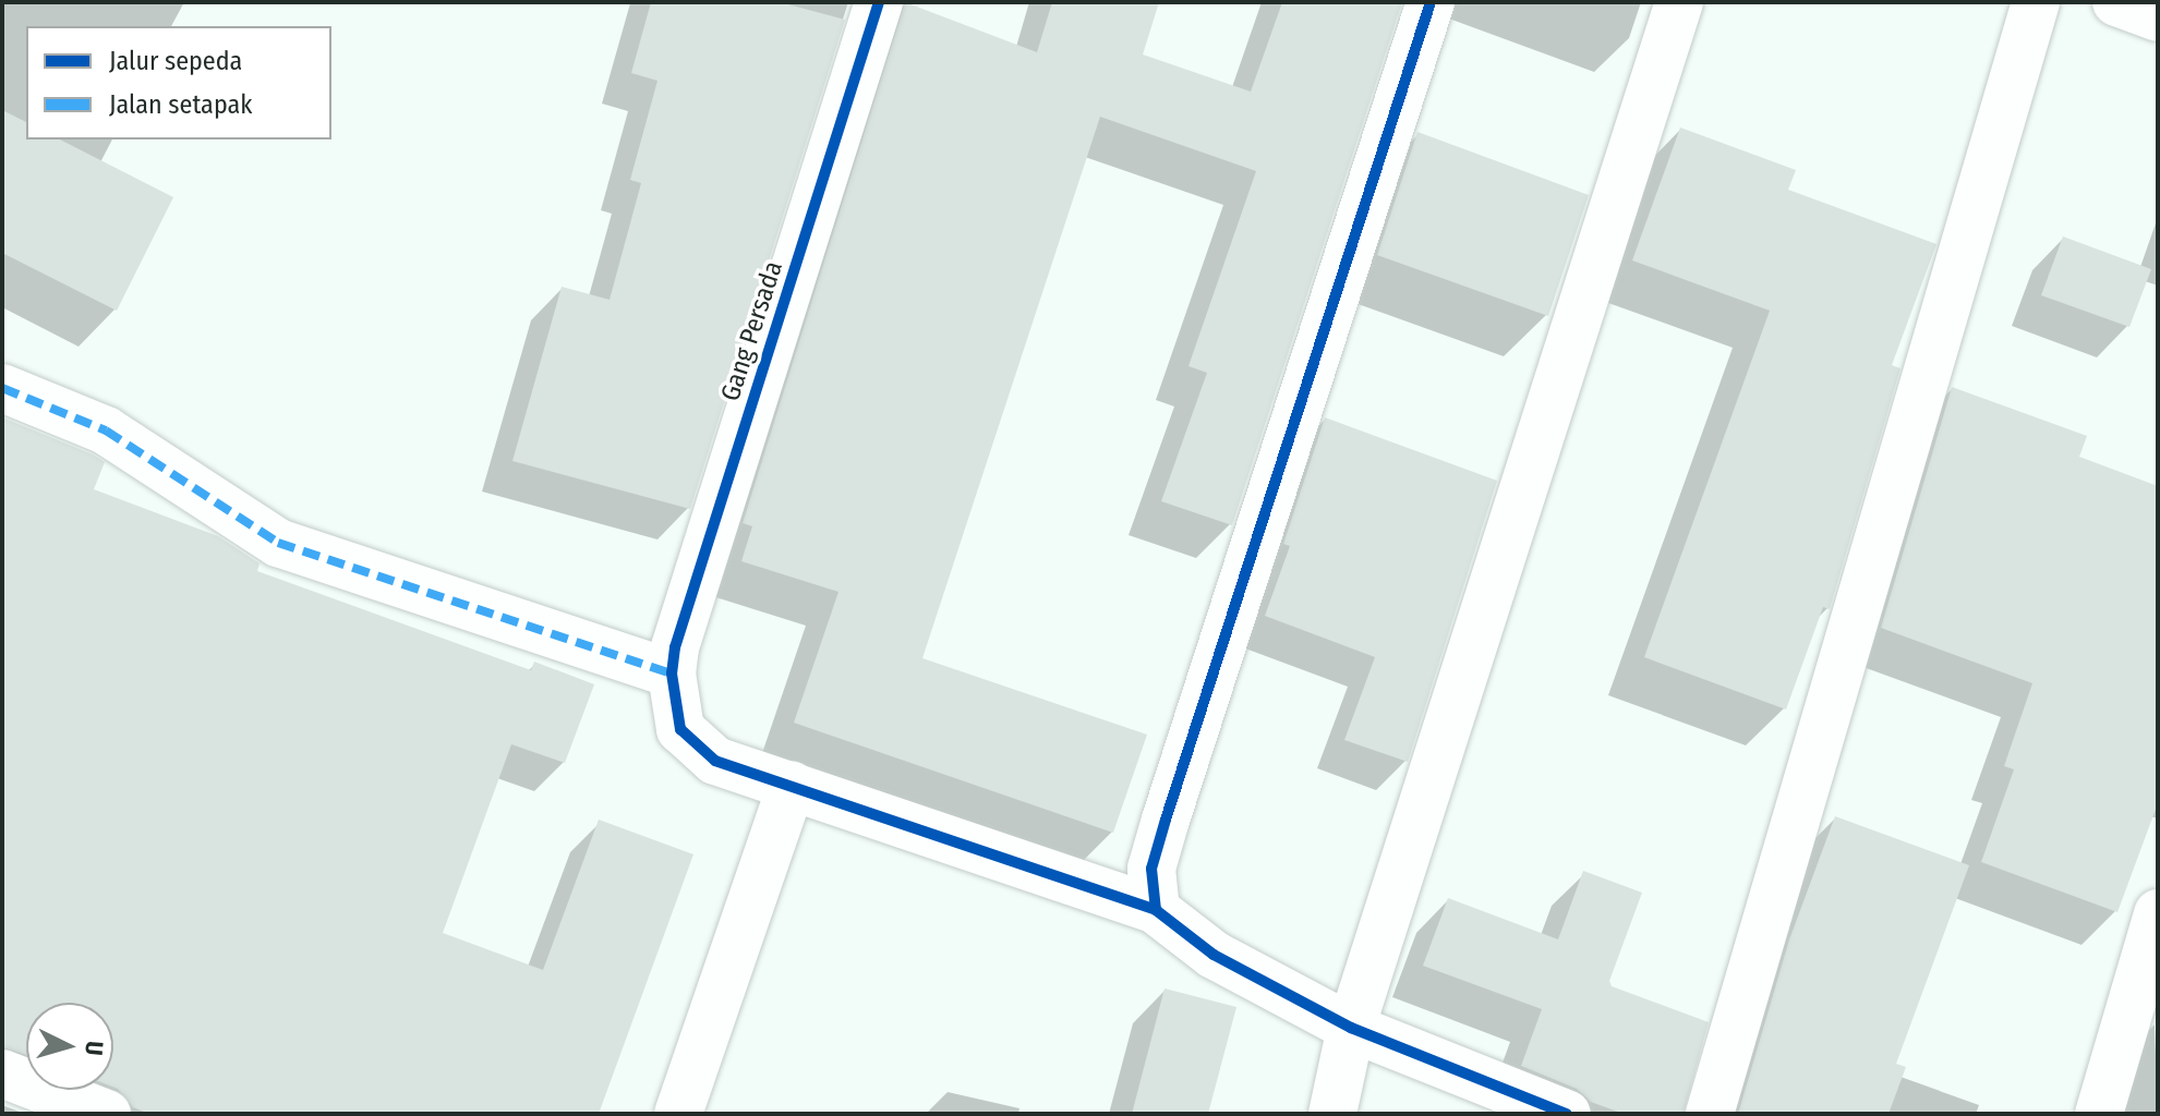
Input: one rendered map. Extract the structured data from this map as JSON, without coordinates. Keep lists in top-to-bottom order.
{
  "streets": {
    "street": ["Gang Persada"]
  },
  "legend": ["Jalur sepeda", "Jalan setapak"],
  "north": "right"
}
